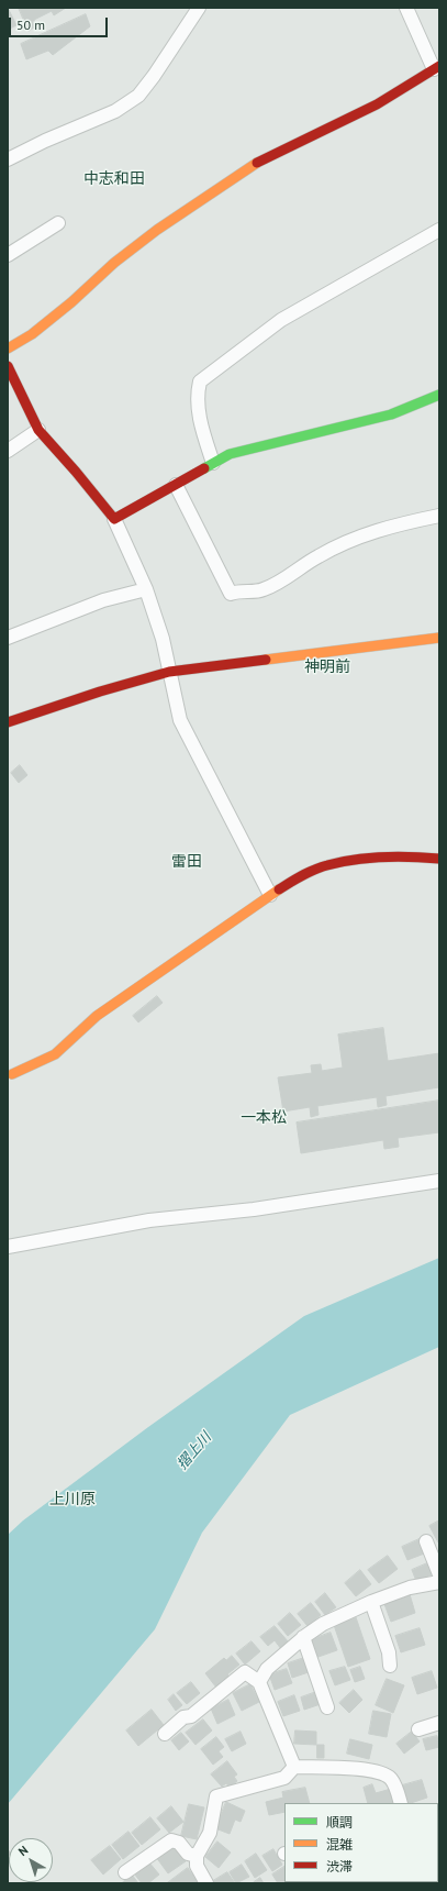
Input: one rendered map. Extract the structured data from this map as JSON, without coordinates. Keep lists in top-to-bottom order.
{
  "districts": [
    "中志和田",
    "神明前",
    "雷田",
    "一本松",
    "上川原"
  ],
  "water": ["摺上川"],
  "legend": ["順調", "混雑", "渋滞"],
  "scale_bar": "50 m",
  "north": "top left"
}
